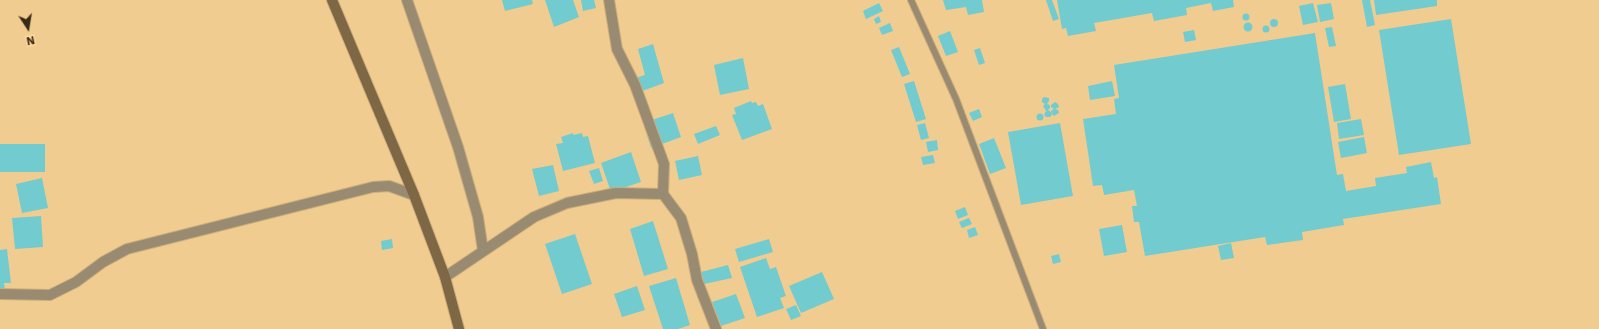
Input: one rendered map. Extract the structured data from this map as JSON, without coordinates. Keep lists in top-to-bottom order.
{
  "north": "bottom"
}
